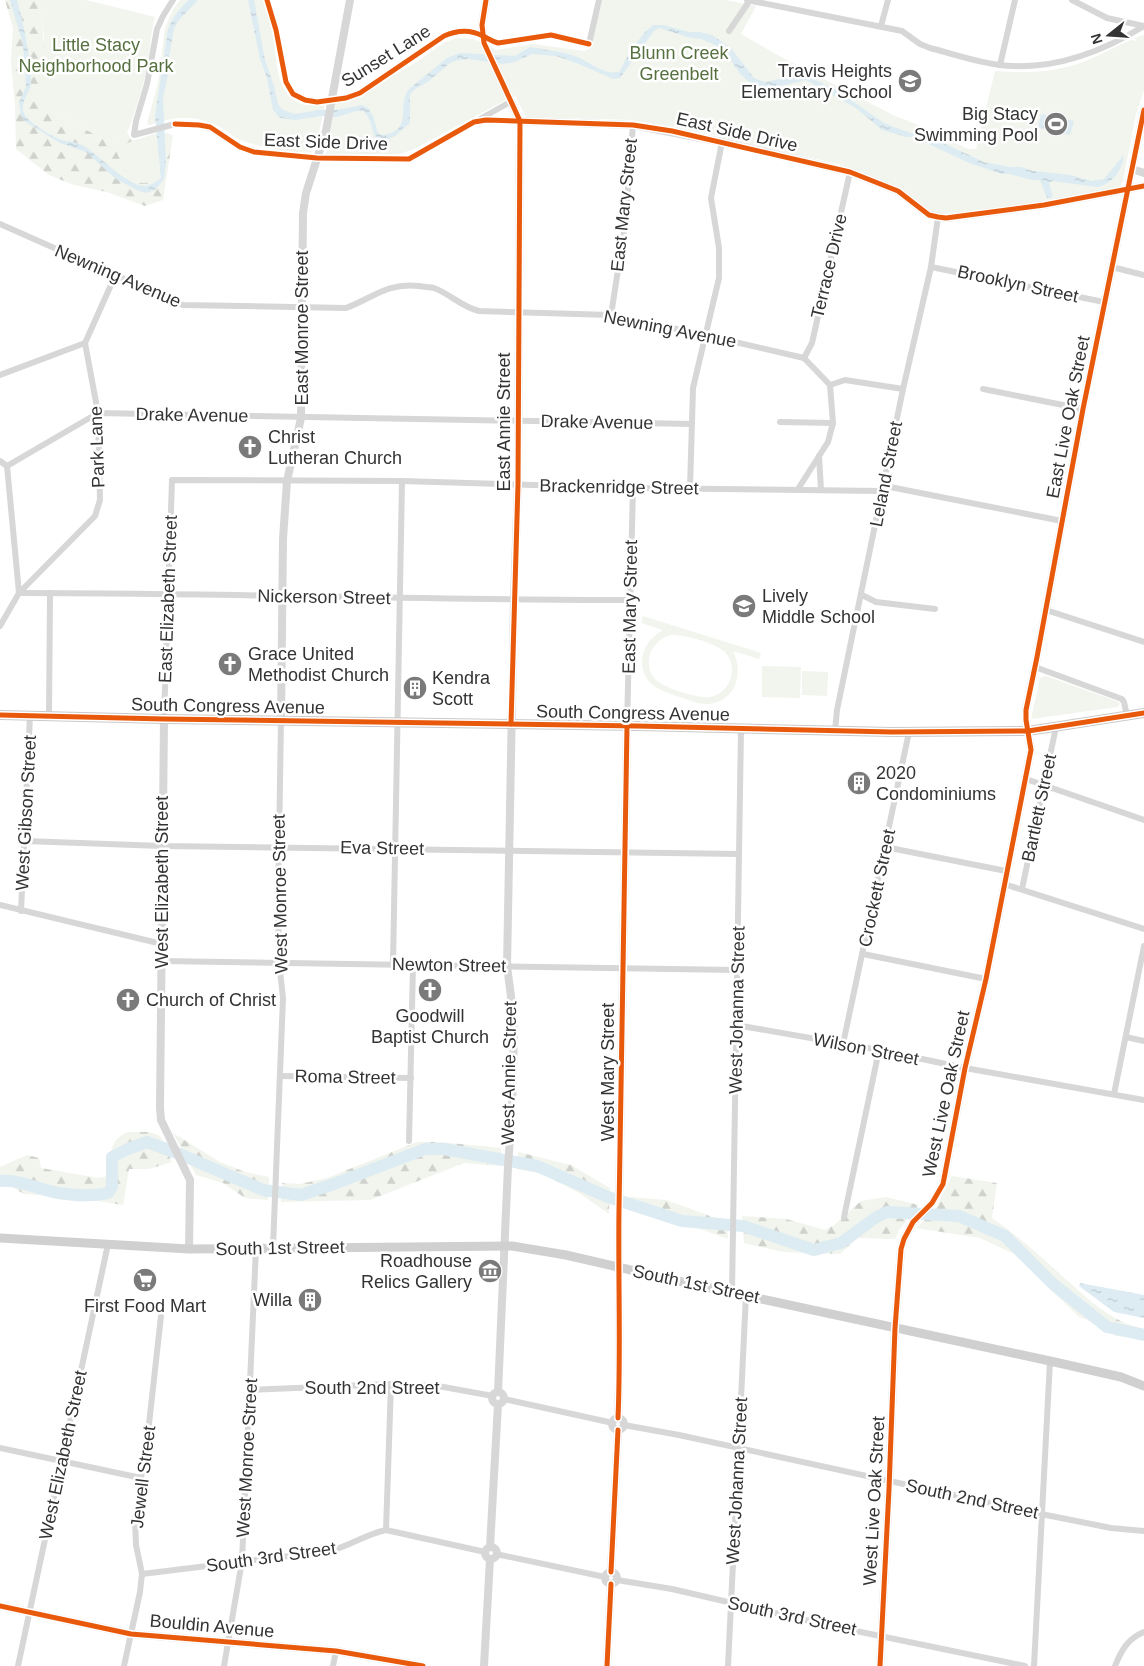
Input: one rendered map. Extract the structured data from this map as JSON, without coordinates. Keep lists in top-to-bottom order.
{
  "streets": {
    "main road": ["South Congress Avenue", "South 1st Street"],
    "street": [
      "Sunset Lane",
      "East Side Drive",
      "East Mary Street",
      "Terrace Drive",
      "Newning Avenue",
      "Brooklyn Street",
      "East Monroe Street",
      "Drake Avenue",
      "East Live Oak Street",
      "East Annie Street",
      "Park Lane",
      "Leland Street",
      "Brackenridge Street",
      "Nickerson Street",
      "East Elizabeth Street",
      "Bartlett Street",
      "West Gibson Street",
      "Eva Street",
      "West Elizabeth Street",
      "Crockett Street",
      "West Monroe Street",
      "Newton Street",
      "West Johanna Street",
      "Wilson Street",
      "West Mary Street",
      "West Annie Street",
      "Roma Street",
      "West Live Oak Street",
      "South 2nd Street",
      "Jewell Street",
      "South 3rd Street",
      "Bouldin Avenue"
    ]
  },
  "crossings": [
    ["Sunset Lane", "East Monroe Street"],
    ["East Side Drive", "East Mary Street"],
    ["East Side Drive", "Terrace Drive"],
    ["East Side Drive", "East Monroe Street"],
    ["East Side Drive", "East Annie Street"],
    ["East Side Drive", "Leland Street"],
    ["East Mary Street", "Newning Avenue"],
    ["East Mary Street", "Brackenridge Street"],
    ["East Mary Street", "Nickerson Street"],
    ["East Mary Street", "South Congress Avenue"],
    ["East Mary Street", "West Mary Street"],
    ["Terrace Drive", "Newning Avenue"],
    ["Newning Avenue", "East Monroe Street"],
    ["Newning Avenue", "East Annie Street"],
    ["Brooklyn Street", "East Live Oak Street"],
    ["Brooklyn Street", "Leland Street"],
    ["East Monroe Street", "Drake Avenue"],
    ["East Monroe Street", "Brackenridge Street"],
    ["East Monroe Street", "Nickerson Street"],
    ["East Monroe Street", "South Congress Avenue"],
    ["East Monroe Street", "West Monroe Street"],
    ["Drake Avenue", "East Annie Street"],
    ["Drake Avenue", "Park Lane"],
    ["East Live Oak Street", "Brackenridge Street"],
    ["East Live Oak Street", "South Congress Avenue"],
    ["East Live Oak Street", "West Live Oak Street"],
    ["East Annie Street", "Brackenridge Street"],
    ["East Annie Street", "Nickerson Street"],
    ["East Annie Street", "South Congress Avenue"],
    ["East Annie Street", "West Annie Street"],
    ["Park Lane", "Nickerson Street"],
    ["Leland Street", "Brackenridge Street"],
    ["Leland Street", "South Congress Avenue"],
    ["Brackenridge Street", "East Elizabeth Street"],
    ["Nickerson Street", "East Elizabeth Street"],
    ["East Elizabeth Street", "South Congress Avenue"],
    ["East Elizabeth Street", "West Elizabeth Street"],
    ["South Congress Avenue", "Bartlett Street"],
    ["South Congress Avenue", "West Gibson Street"],
    ["South Congress Avenue", "West Elizabeth Street"],
    ["South Congress Avenue", "Crockett Street"],
    ["South Congress Avenue", "West Monroe Street"],
    ["South Congress Avenue", "West Johanna Street"],
    ["South Congress Avenue", "West Mary Street"],
    ["South Congress Avenue", "West Annie Street"],
    ["South Congress Avenue", "West Live Oak Street"],
    ["West Gibson Street", "Eva Street"],
    ["Eva Street", "West Elizabeth Street"],
    ["Eva Street", "West Monroe Street"],
    ["Eva Street", "West Johanna Street"],
    ["Eva Street", "West Mary Street"],
    ["Eva Street", "West Annie Street"],
    ["West Elizabeth Street", "Newton Street"],
    ["West Elizabeth Street", "South 1st Street"],
    ["West Elizabeth Street", "Bouldin Avenue"],
    ["Crockett Street", "Wilson Street"],
    ["West Monroe Street", "Newton Street"],
    ["West Monroe Street", "Roma Street"],
    ["West Monroe Street", "South 1st Street"],
    ["West Monroe Street", "South 2nd Street"],
    ["West Monroe Street", "South 3rd Street"],
    ["West Monroe Street", "Bouldin Avenue"],
    ["Newton Street", "West Johanna Street"],
    ["Newton Street", "West Mary Street"],
    ["Newton Street", "West Annie Street"],
    ["West Johanna Street", "Wilson Street"],
    ["West Johanna Street", "South 1st Street"],
    ["West Johanna Street", "South 2nd Street"],
    ["West Johanna Street", "South 3rd Street"],
    ["Wilson Street", "West Live Oak Street"],
    ["West Mary Street", "South 1st Street"],
    ["West Annie Street", "South 1st Street"],
    ["West Annie Street", "South 2nd Street"],
    ["West Live Oak Street", "South 1st Street"],
    ["West Live Oak Street", "South 2nd Street"],
    ["West Live Oak Street", "South 3rd Street"],
    ["Jewell Street", "South 3rd Street"],
    ["Jewell Street", "Bouldin Avenue"]
  ],
  "parks": ["Little Stacy Neighborhood Park", "Blunn Creek Greenbelt"],
  "places": {
    "school or university": ["Travis Heights Elementary School", "Lively Middle School"],
    "sports": ["Big Stacy Swimming Pool"],
    "church": [
      "Christ Lutheran Church",
      "Grace United Methodist Church",
      "Goodwill Baptist Church",
      "Church of Christ"
    ],
    "building": ["Kendra Scott", "2020 Condominiums", "Willa"],
    "museum": ["Roadhouse Relics Gallery"],
    "supermarket": ["First Food Mart"]
  },
  "north": "left"
}
